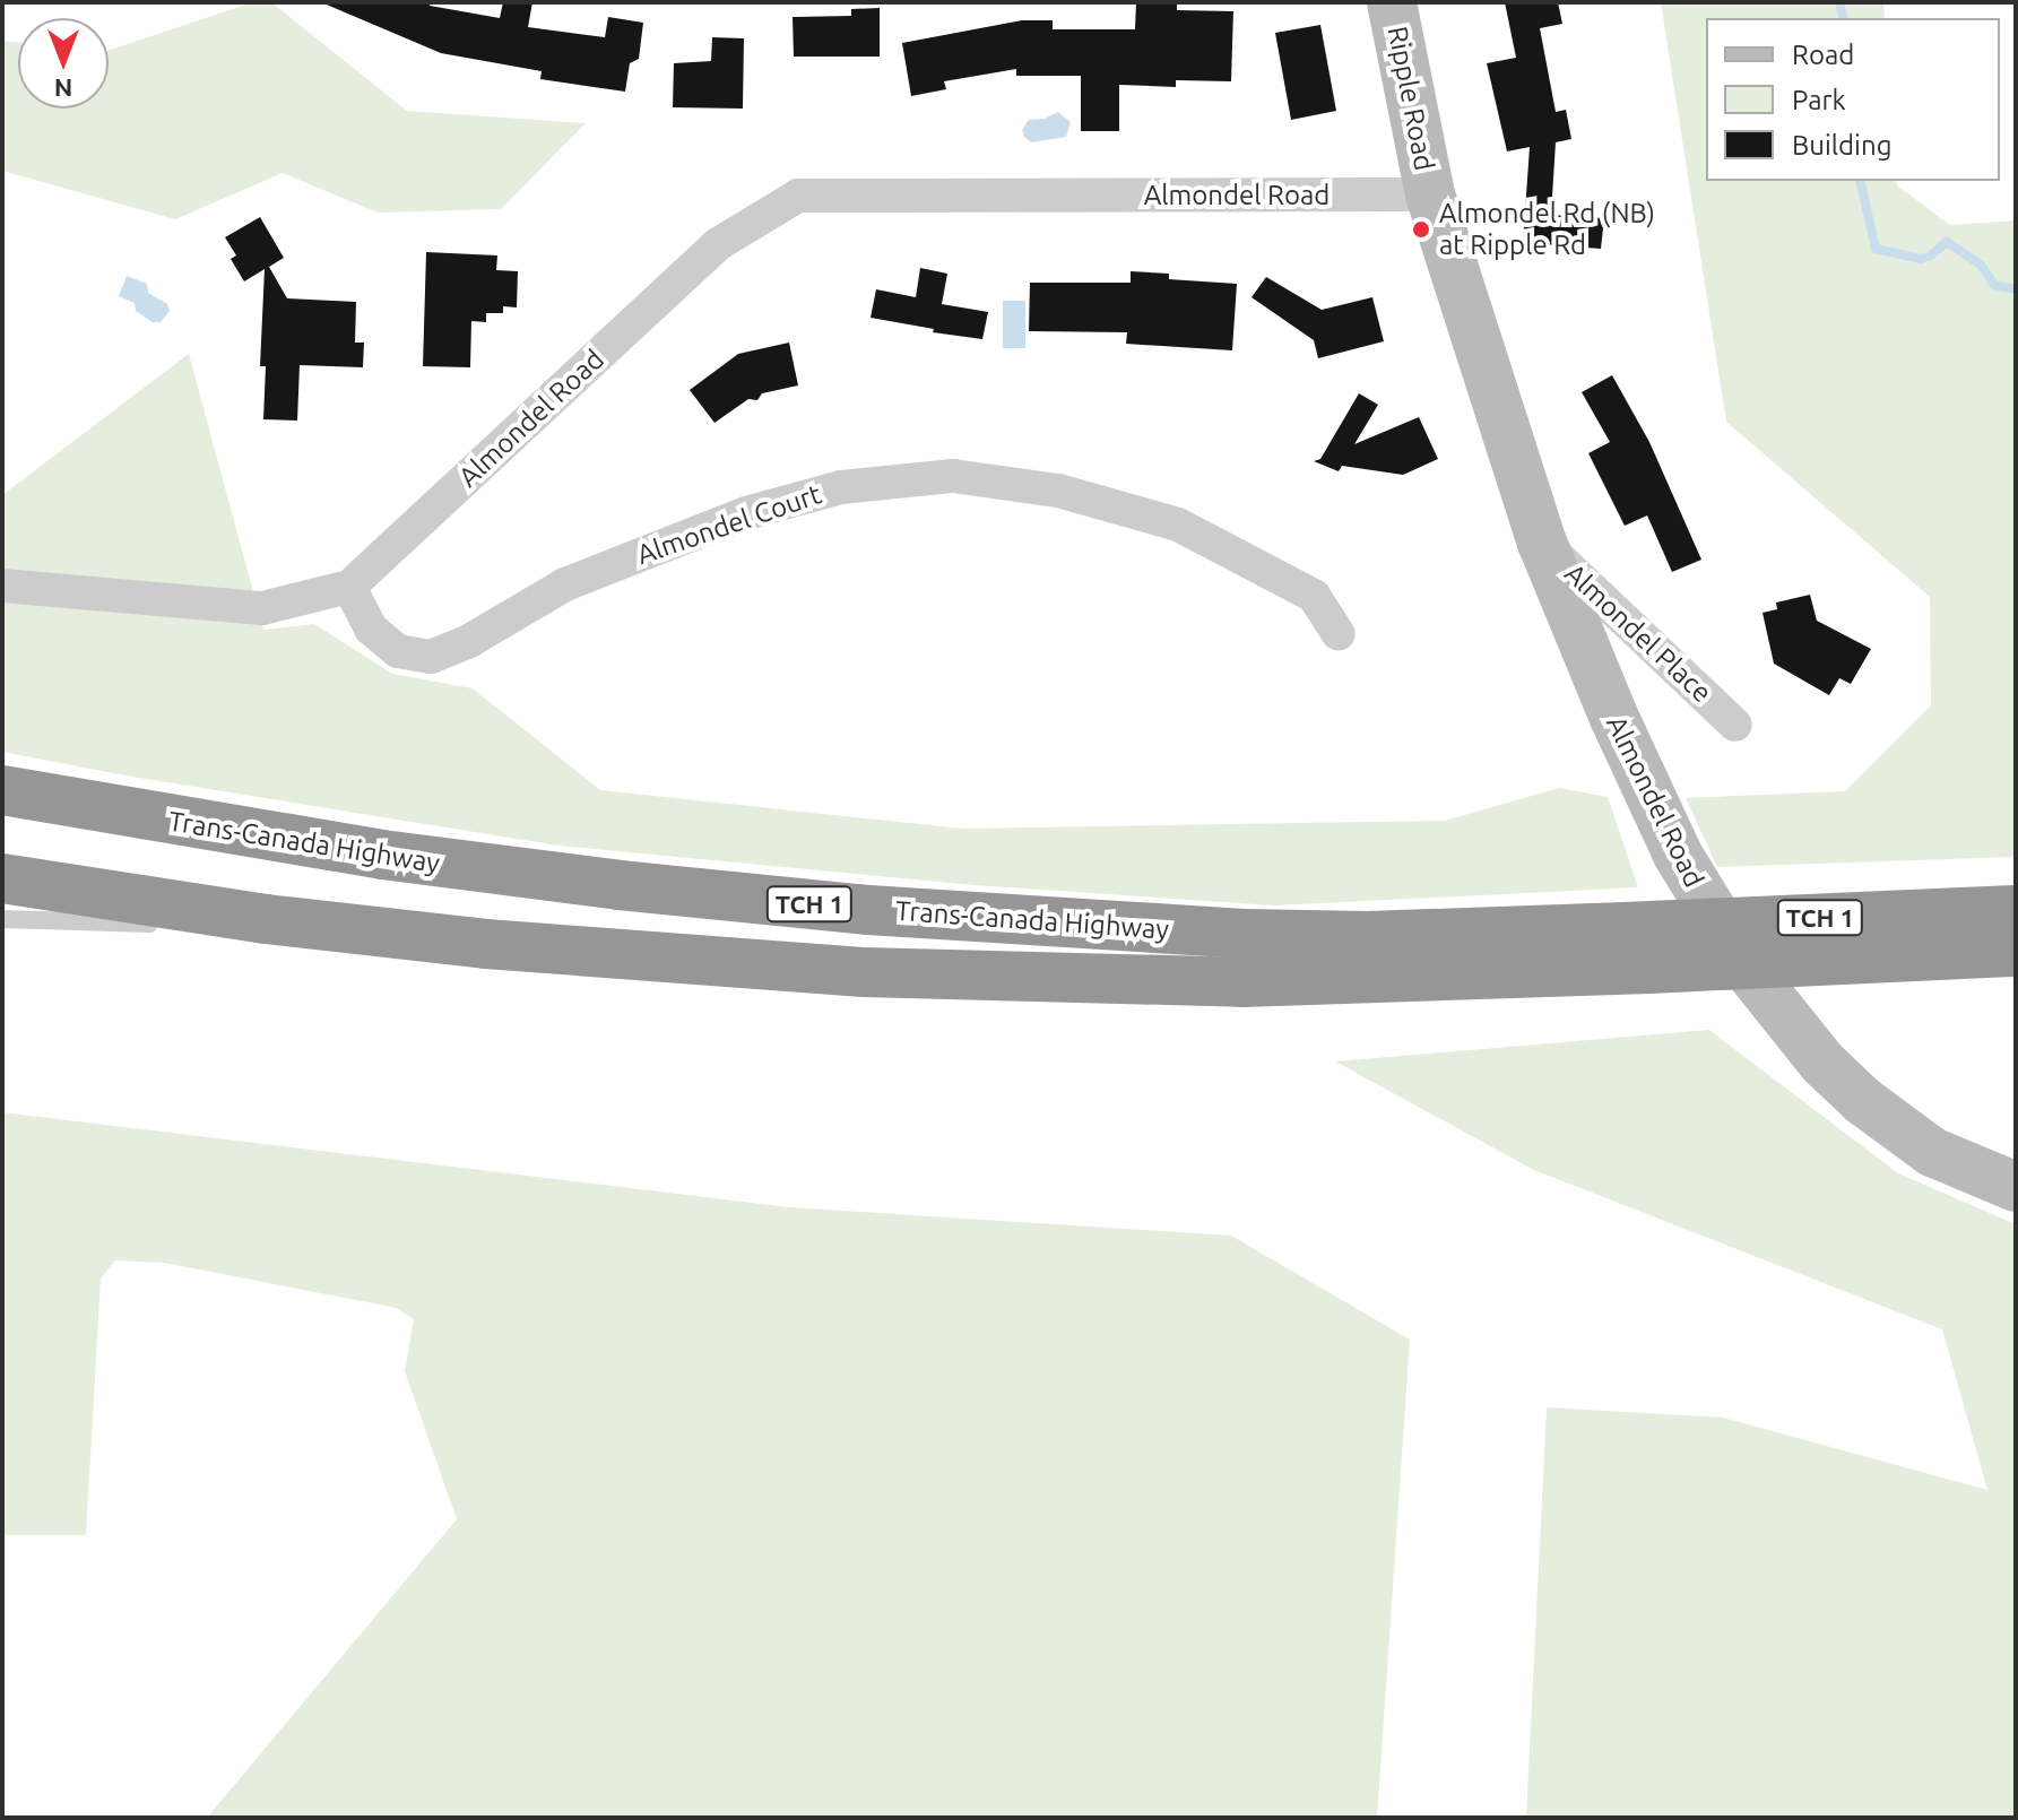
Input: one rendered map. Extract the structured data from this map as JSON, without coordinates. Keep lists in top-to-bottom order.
{
  "streets": {
    "highway": ["Trans-Canada Highway", "TCH 1"],
    "street": [
      "Ripple Road",
      "Almondel Road",
      "Almondel Court",
      "Almondel Place"
    ]
  },
  "crossings": [
    ["Ripple Road", "Almondel Road"],
    ["Almondel Road", "Almondel Court"],
    ["Almondel Road", "Almondel Place"]
  ],
  "places": ["Almondel Rd (NB) at Ripple Rd"],
  "legend": ["Road", "Park", "Building"],
  "north": "bottom"
}
